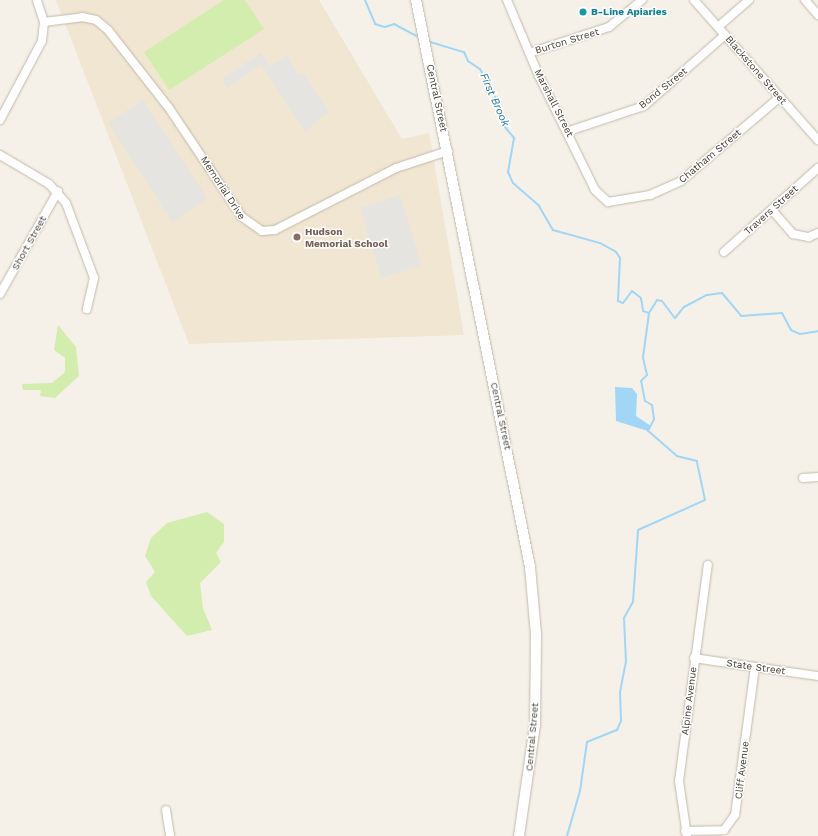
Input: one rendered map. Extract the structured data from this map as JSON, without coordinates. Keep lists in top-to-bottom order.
{
  "streets": {
    "street": [
      "Burton Street",
      "Blackstone Street",
      "Bond Street",
      "Central Street",
      "Marshall Street",
      "Chatham Street",
      "Memorial Drive",
      "Travers Street",
      "Short Street",
      "State Street",
      "Alpine Avenue",
      "Cliff Avenue"
    ]
  },
  "crossings": [
    ["Burton Street", "Marshall Street"],
    ["Blackstone Street", "Bond Street"],
    ["Blackstone Street", "Chatham Street"],
    ["Bond Street", "Marshall Street"],
    ["Central Street", "Memorial Drive"],
    ["Marshall Street", "Chatham Street"],
    ["State Street", "Alpine Avenue"],
    ["State Street", "Cliff Avenue"],
    ["Alpine Avenue", "Cliff Avenue"]
  ],
  "water": ["First Brook"],
  "places": ["B-Line Apiaries", "Hudson Memorial School"]
}
